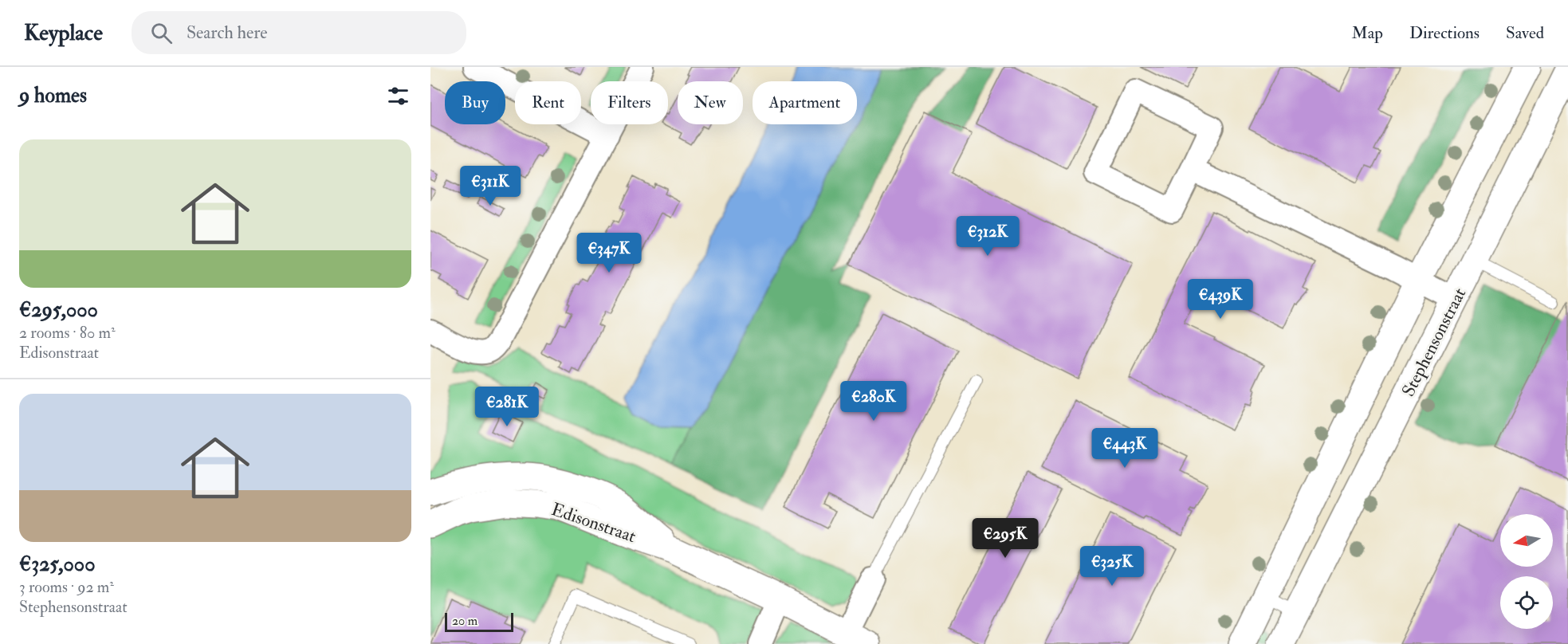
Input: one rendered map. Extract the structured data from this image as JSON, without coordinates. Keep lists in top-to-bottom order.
{
  "streets": {
    "street": ["Stephensonstraat", "Edisonstraat"]
  },
  "scale_bar": "20 m",
  "north": "left",
  "page": {
    "header": "Keyplace",
    "search": "Search here",
    "nav": ["Map", "Directions", "Saved"],
    "heading": "9 homes",
    "chip": [
      "Buy",
      "Rent",
      "Filters",
      "New",
      "Apartment"
    ],
    "list": [
      {
        "name": "€295,000",
        "note": "2 rooms · 80 m² · Edisonstraat"
      },
      {
        "name": "€325,000",
        "note": "3 rooms · 92 m² · Stephensonstraat"
      }
    ],
    "price": [
      "€311K",
      "€312K",
      "€347K",
      "€439K",
      "€280K",
      "€281K",
      "€443K",
      "€295K",
      "€325K"
    ],
    "scale": "20 m"
  }
}
